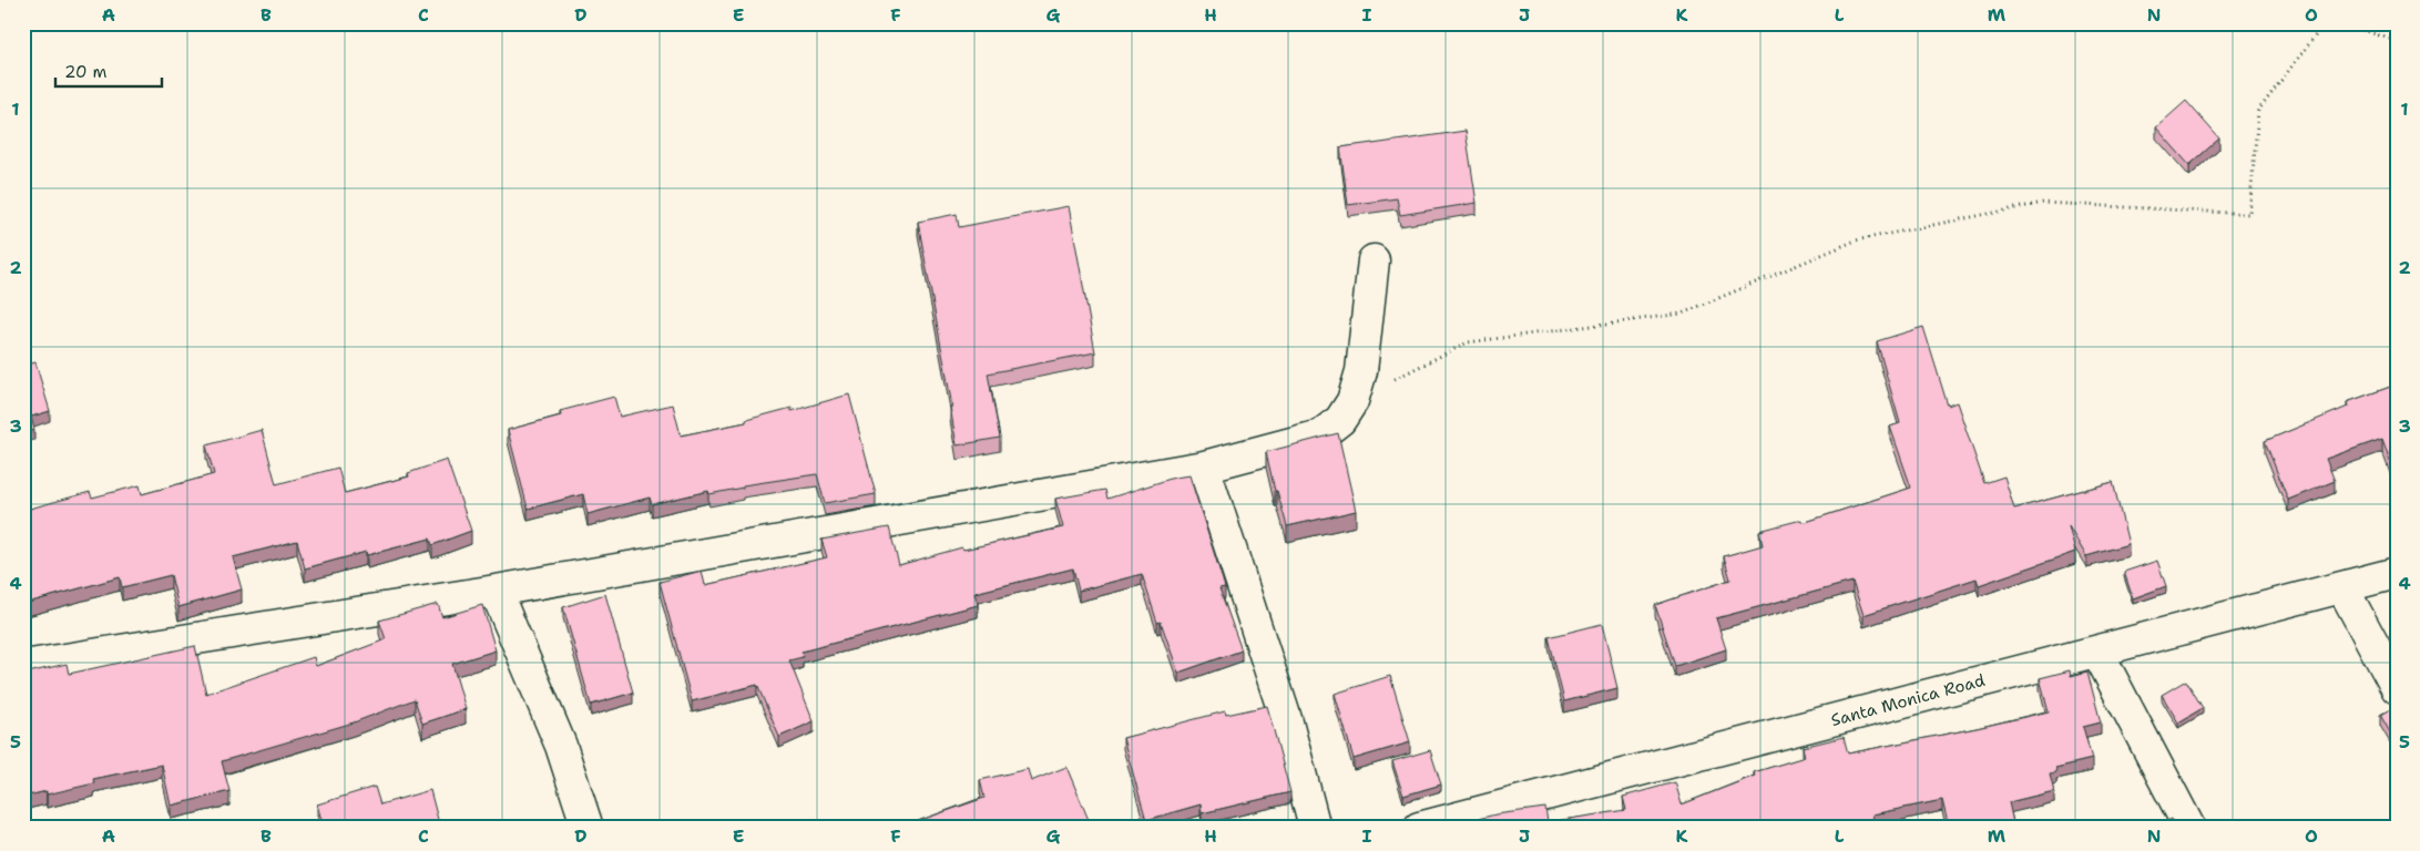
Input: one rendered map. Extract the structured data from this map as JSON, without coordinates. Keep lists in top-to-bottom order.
{
  "streets": {
    "street": ["Santa Monica Road"]
  },
  "scale_bar": "20 m",
  "grid": {
    "columns": [
      "A",
      "B",
      "C",
      "D",
      "E",
      "F",
      "G",
      "H",
      "I",
      "J",
      "K",
      "L",
      "M",
      "N",
      "O"
    ],
    "rows": [
      "1",
      "2",
      "3",
      "4",
      "5"
    ]
  }
}
